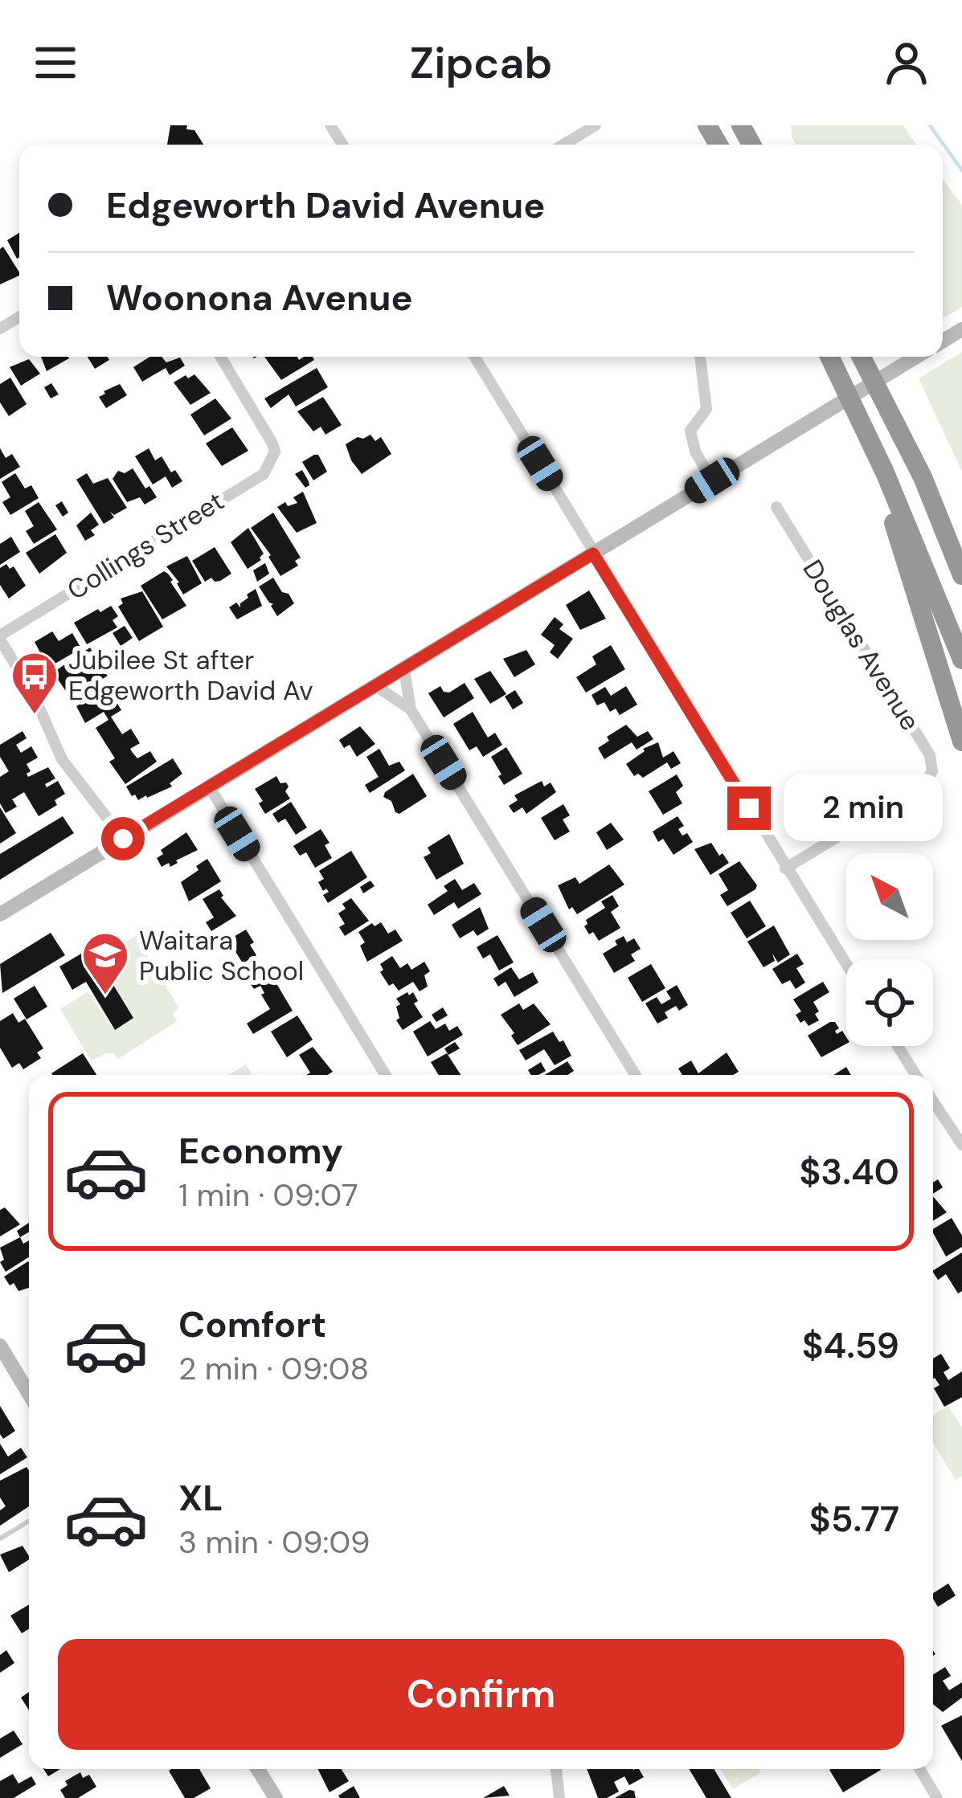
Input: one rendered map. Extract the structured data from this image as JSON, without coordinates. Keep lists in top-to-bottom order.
{
  "streets": {
    "street": ["Collings Street", "Douglas Avenue"]
  },
  "places": {
    "bus stop": ["Jubilee St after Edgeworth David Av"],
    "school or university": ["Waitara Public School"]
  },
  "north": "top left",
  "page": {
    "header": "Zipcab",
    "banner": ["Edgeworth David Avenue", "Woonona Avenue"],
    "bubble": "2 min",
    "list": [
      {
        "name": "Economy",
        "note": "1 min · 09:07",
        "value": "$3.40"
      },
      {
        "name": "Comfort",
        "note": "2 min · 09:08",
        "value": "$4.59"
      },
      {
        "name": "XL",
        "note": "3 min · 09:09",
        "value": "$5.77"
      }
    ],
    "buttons": "Confirm"
  }
}
